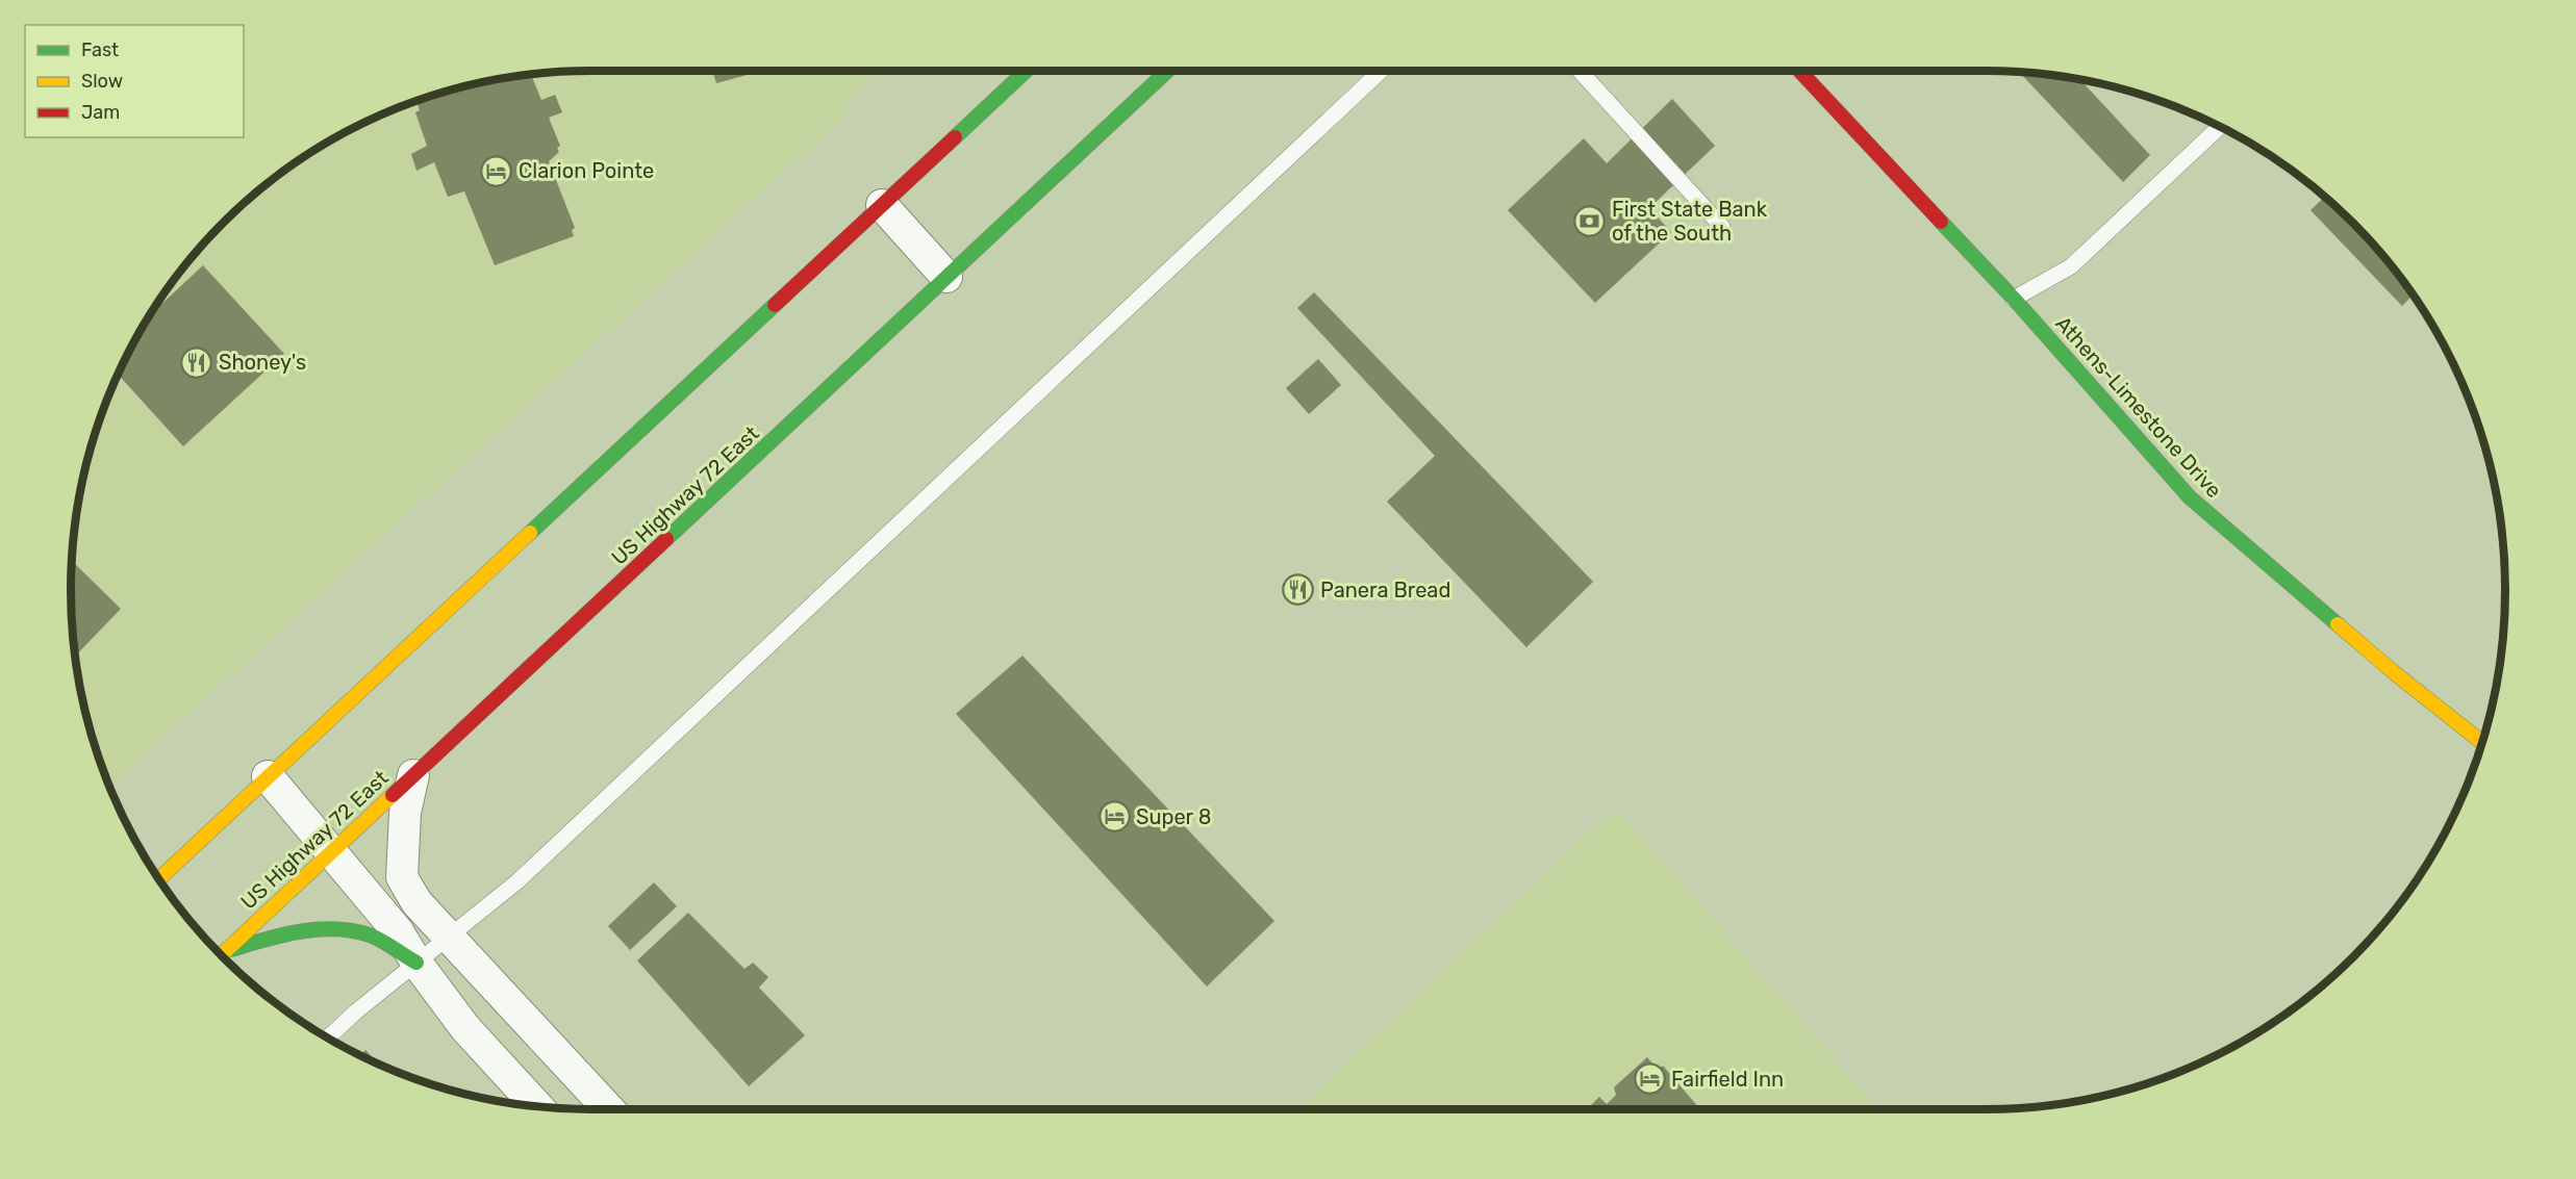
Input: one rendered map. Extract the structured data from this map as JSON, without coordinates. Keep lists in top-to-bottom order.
{
  "streets": {
    "main road": ["Athens-Limestone Drive", "US Highway 72 East"]
  },
  "places": {
    "hotel": ["Clarion Pointe", "Super 8", "Fairfield Inn"],
    "bank": ["First State Bank of the South"],
    "restaurant": ["Shoney's", "Panera Bread"]
  },
  "legend": ["Fast", "Slow", "Jam"]
}
